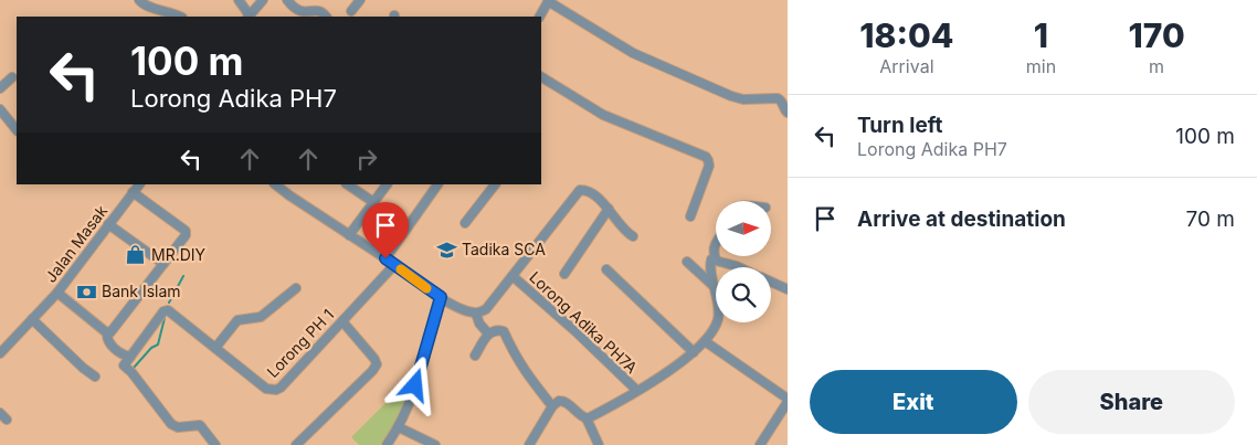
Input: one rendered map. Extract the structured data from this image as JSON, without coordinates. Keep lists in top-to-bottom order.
{
  "streets": {
    "street": ["Jalan Masak", "Lorong Adika PH7A", "Lorong PH 1"]
  },
  "places": {
    "school or university": ["Tadika SCA"],
    "shop": ["MR.DIY"],
    "bank": ["Bank Islam"]
  },
  "north": "right",
  "page": {
    "eta": [
      "18:04",
      "Arrival",
      "1",
      "min",
      "170",
      "m"
    ],
    "turn": ["100 m", "Lorong Adika PH7"],
    "list": [
      {
        "name": "Turn left",
        "note": "Lorong Adika PH7",
        "value": "100 m"
      },
      {
        "name": "Arrive at destination",
        "value": "70 m"
      }
    ],
    "buttons": ["Exit", "Share"]
  }
}
